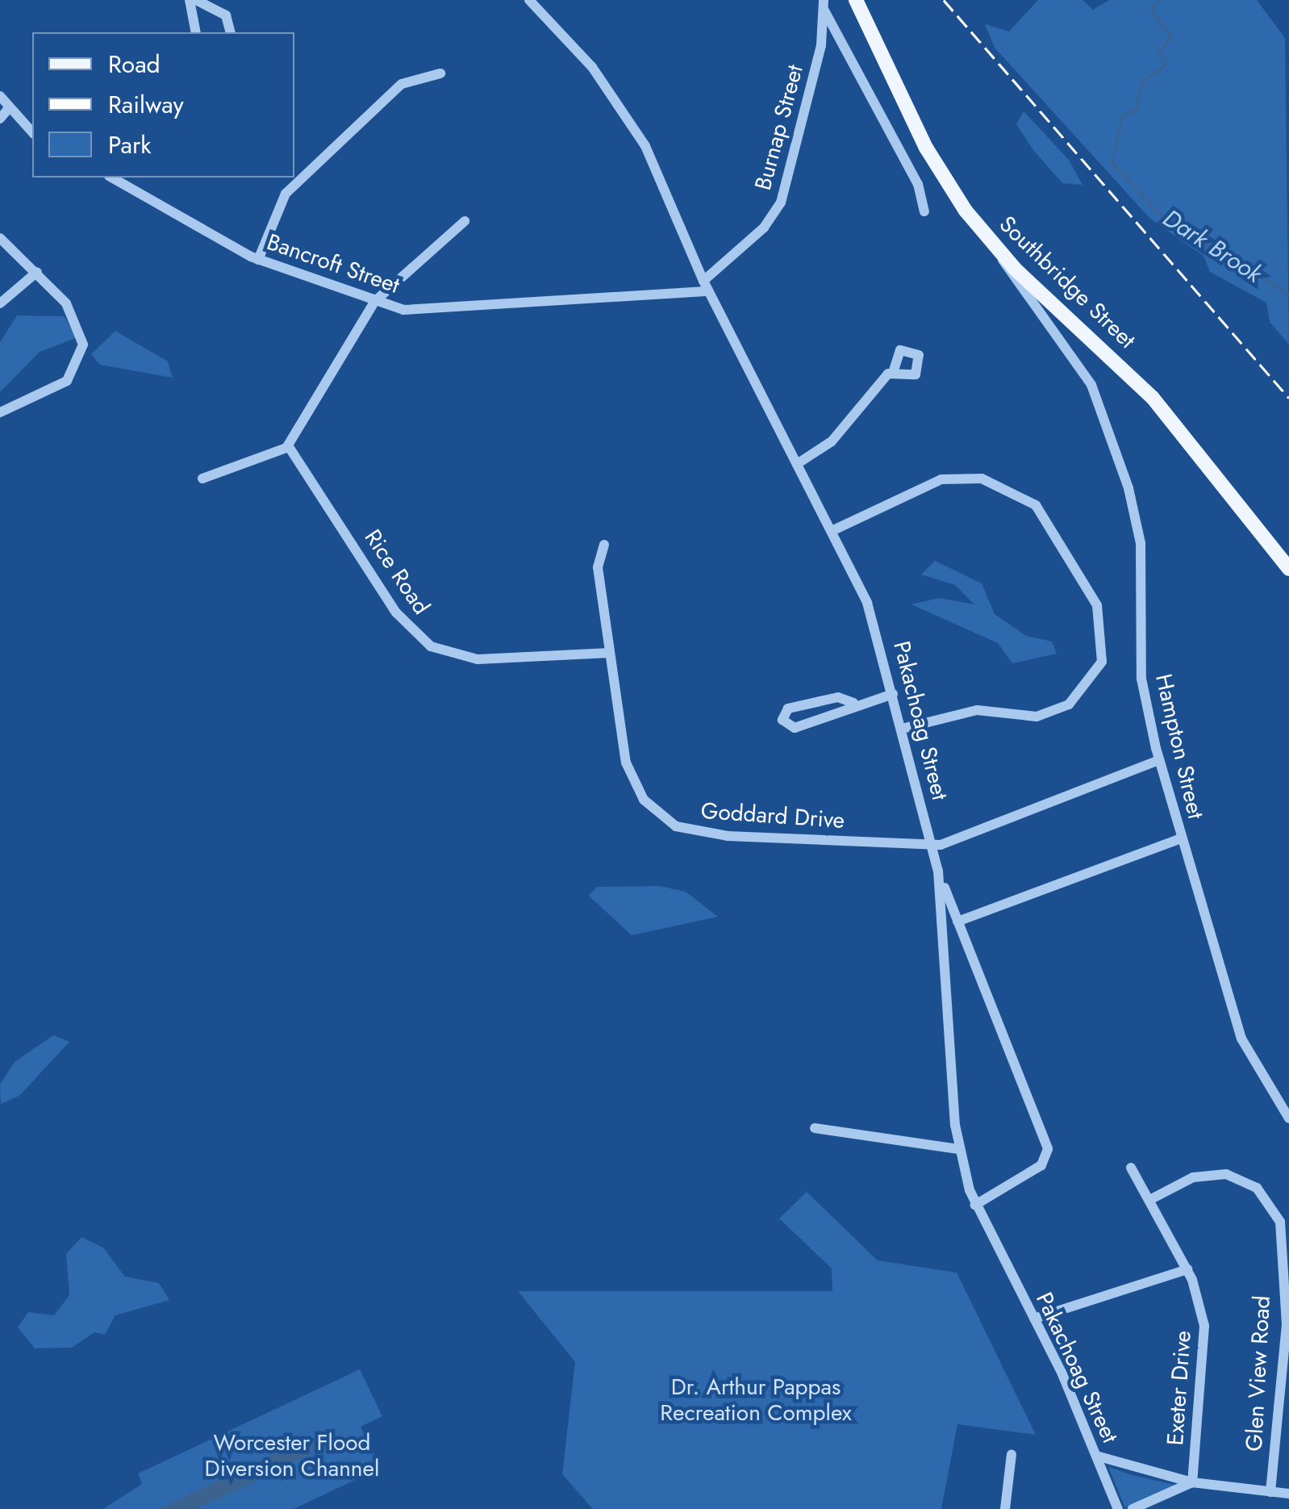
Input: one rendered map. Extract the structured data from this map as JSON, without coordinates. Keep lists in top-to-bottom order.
{
  "streets": {
    "main road": ["Southbridge Street"],
    "street": [
      "Burnap Street",
      "Bancroft Street",
      "Rice Road",
      "Pakachoag Street",
      "Hampton Street",
      "Goddard Drive",
      "Glen View Road",
      "Exeter Drive"
    ]
  },
  "crossings": [
    ["Burnap Street", "Bancroft Street"],
    ["Burnap Street", "Pakachoag Street"],
    ["Bancroft Street", "Pakachoag Street"],
    ["Southbridge Street", "Hampton Street"],
    ["Rice Road", "Goddard Drive"],
    ["Pakachoag Street", "Goddard Drive"],
    ["Hampton Street", "Goddard Drive"],
    ["Glen View Road", "Exeter Drive"]
  ],
  "water": ["Dark Brook"],
  "parks": ["Dr. Arthur Pappas Recreation Complex", "Worcester Flood Diversion Channel"],
  "legend": ["Road", "Railway", "Park"]
}
